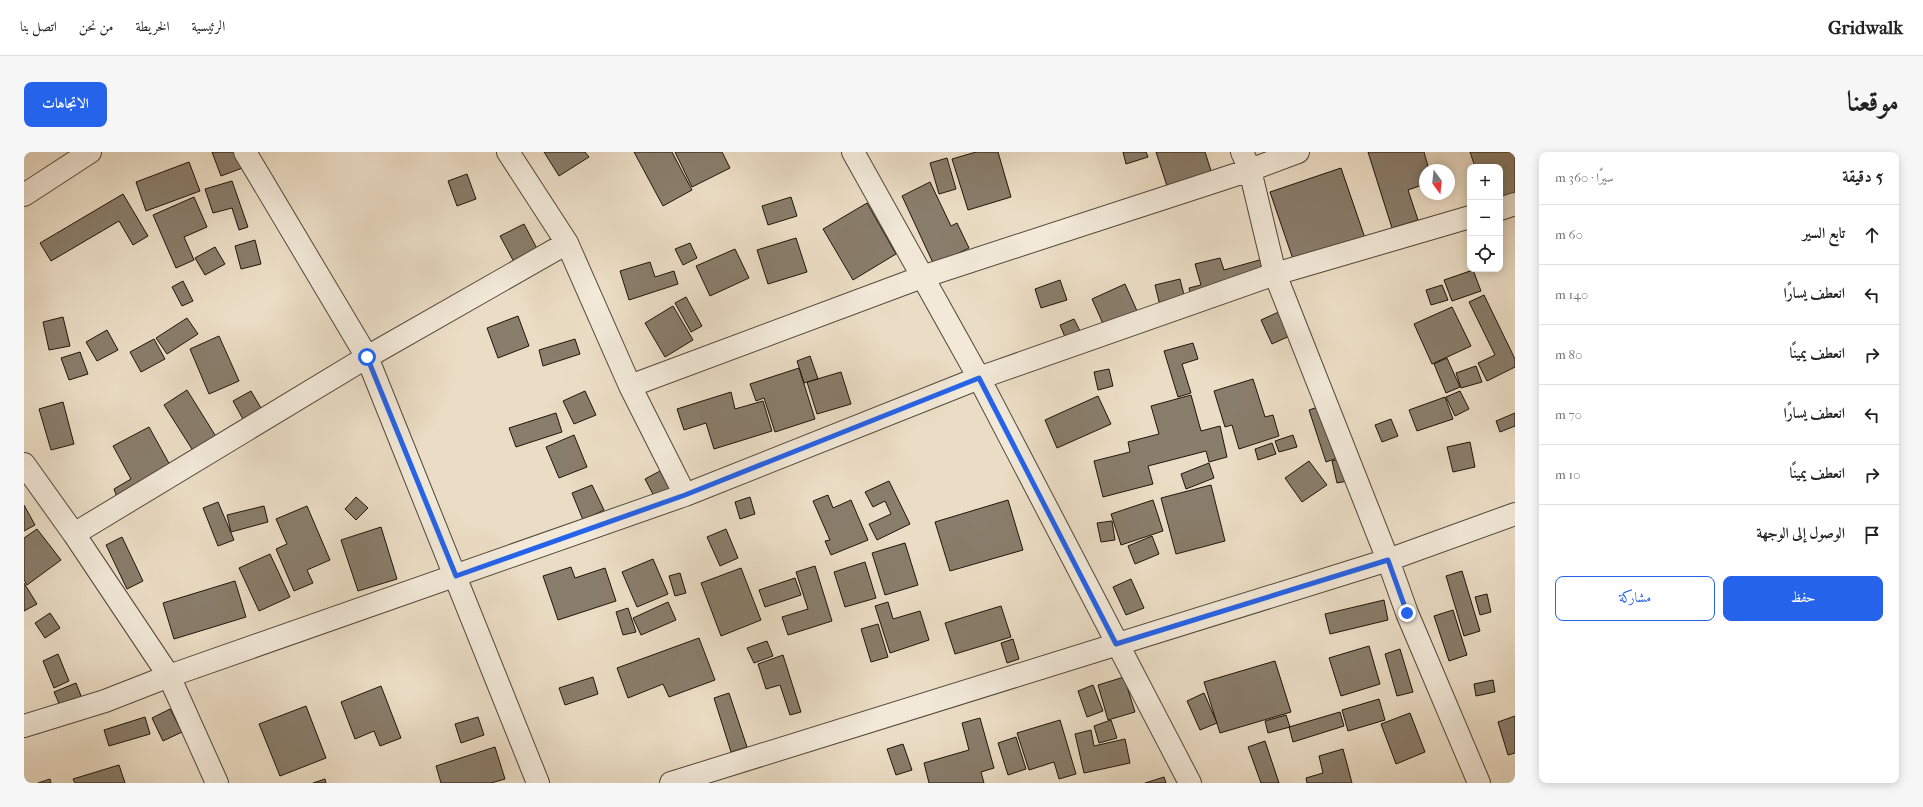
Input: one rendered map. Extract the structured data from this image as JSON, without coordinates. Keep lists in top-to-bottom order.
{
  "north": "bottom",
  "page": {
    "header": "Gridwalk",
    "nav": [
      "الرئيسية",
      "الخريطة",
      "من نحن",
      "اتصل بنا"
    ],
    "title": "موقعنا",
    "buttons": [
      "الاتجاهات",
      ["حفظ", "مشاركة"]
    ],
    "heading": ["5 دقيقة", "سيرًا · 360 m"],
    "map_buttons": ["+", "−"],
    "list": [
      ["تابع السير", "60 m"],
      ["انعطف يسارًا", "140 m"],
      ["انعطف يمينًا", "80 m"],
      ["انعطف يسارًا", "70 m"],
      ["انعطف يمينًا", "10 m"],
      "الوصول إلى الوجهة"
    ]
  }
}
